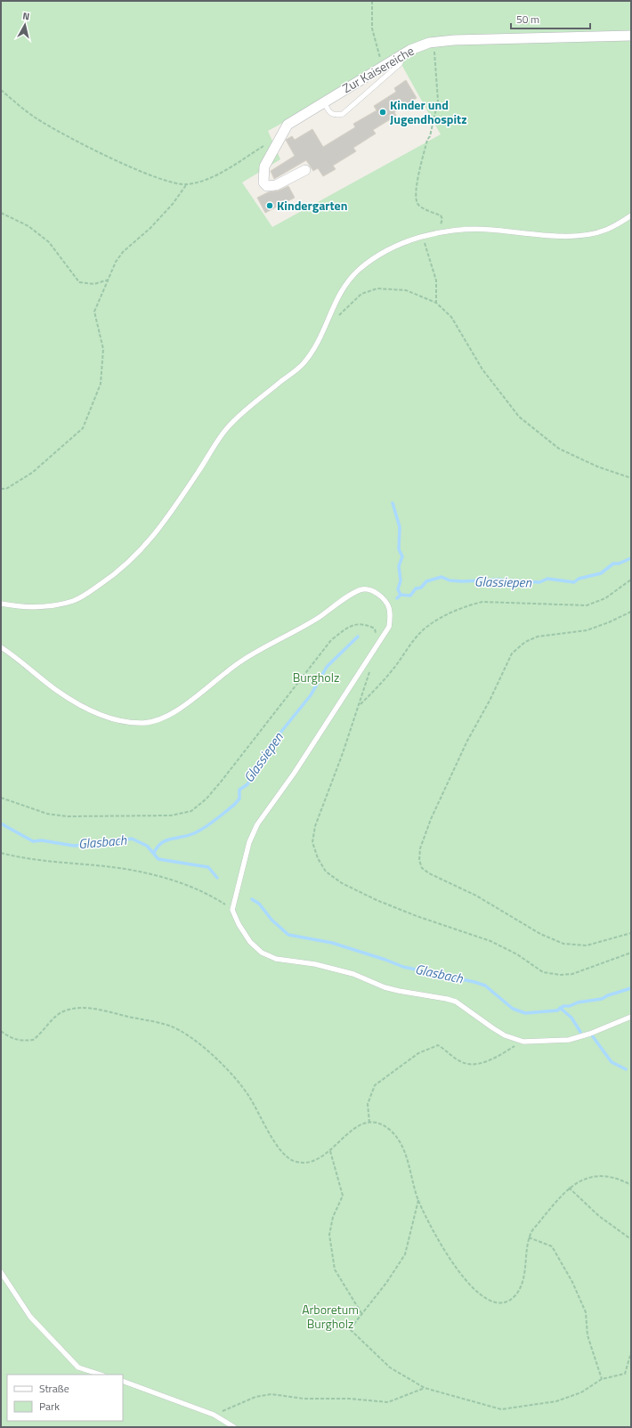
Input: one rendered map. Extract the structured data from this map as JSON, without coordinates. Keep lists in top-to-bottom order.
{
  "streets": {
    "street": ["Zur Kaisereiche"]
  },
  "water": ["Glassiepen", "Glasbach"],
  "parks": ["Burgholz", "Arboretum Burgholz"],
  "places": ["Kinder und Jugendhospitz", "Kindergarten"],
  "legend": ["Straße", "Park"],
  "scale_bar": "50 m",
  "north": "top"
}
